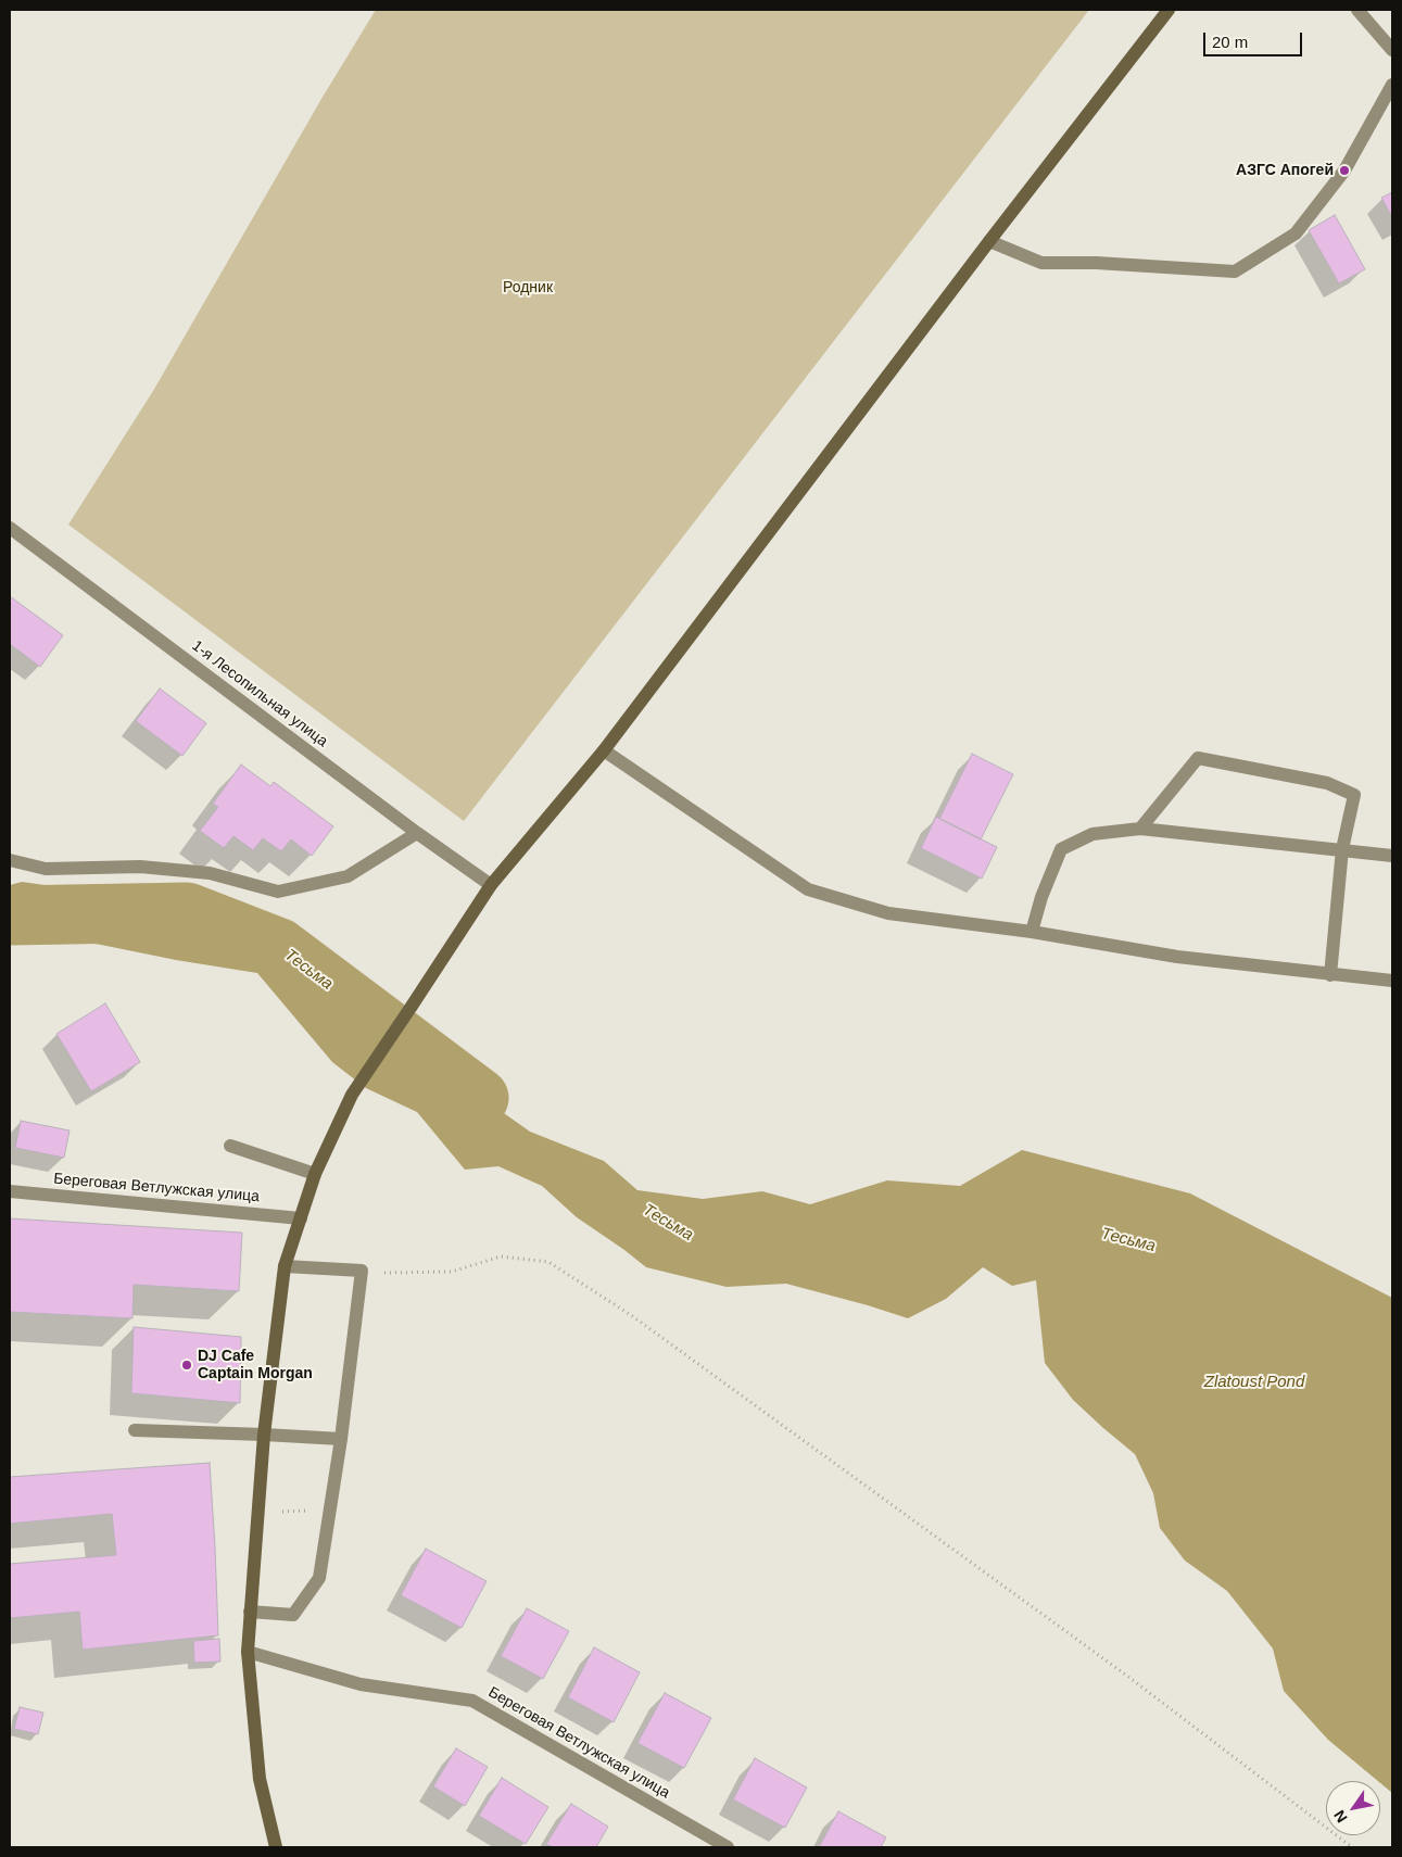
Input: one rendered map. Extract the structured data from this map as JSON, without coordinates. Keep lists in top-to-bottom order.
{
  "streets": {
    "street": ["1-я Лесопильная улица", "Береговая Ветлужская улица"]
  },
  "water": ["Тесьма", "Zlatoust Pond"],
  "parks": ["Родник"],
  "places": ["АЗГС Апогей", "DJ Cafe Captain Morgan"],
  "scale_bar": "20 m",
  "north": "bottom left"
}
